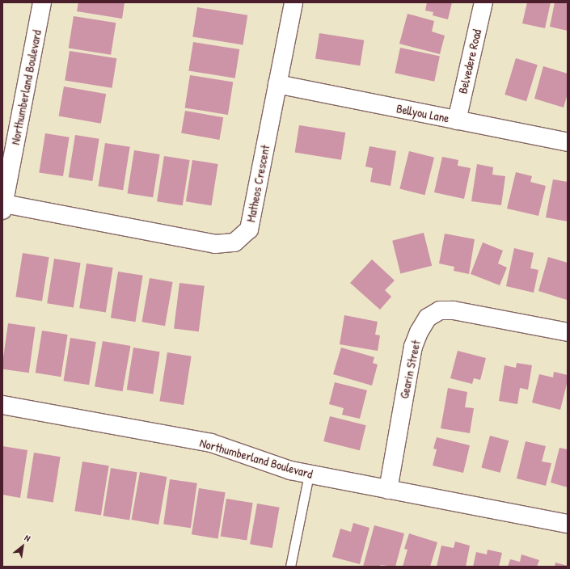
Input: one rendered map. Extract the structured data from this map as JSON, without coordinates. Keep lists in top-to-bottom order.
{
  "streets": {
    "street": [
      "Belvedere Road",
      "Northumberland Boulevard",
      "Bellyou Lane",
      "Matheos Crescent",
      "Gearin Street"
    ]
  },
  "crossings": [
    ["Belvedere Road", "Bellyou Lane"],
    ["Northumberland Boulevard", "Matheos Crescent"],
    ["Northumberland Boulevard", "Gearin Street"],
    ["Bellyou Lane", "Matheos Crescent"]
  ],
  "north": "top right"
}
